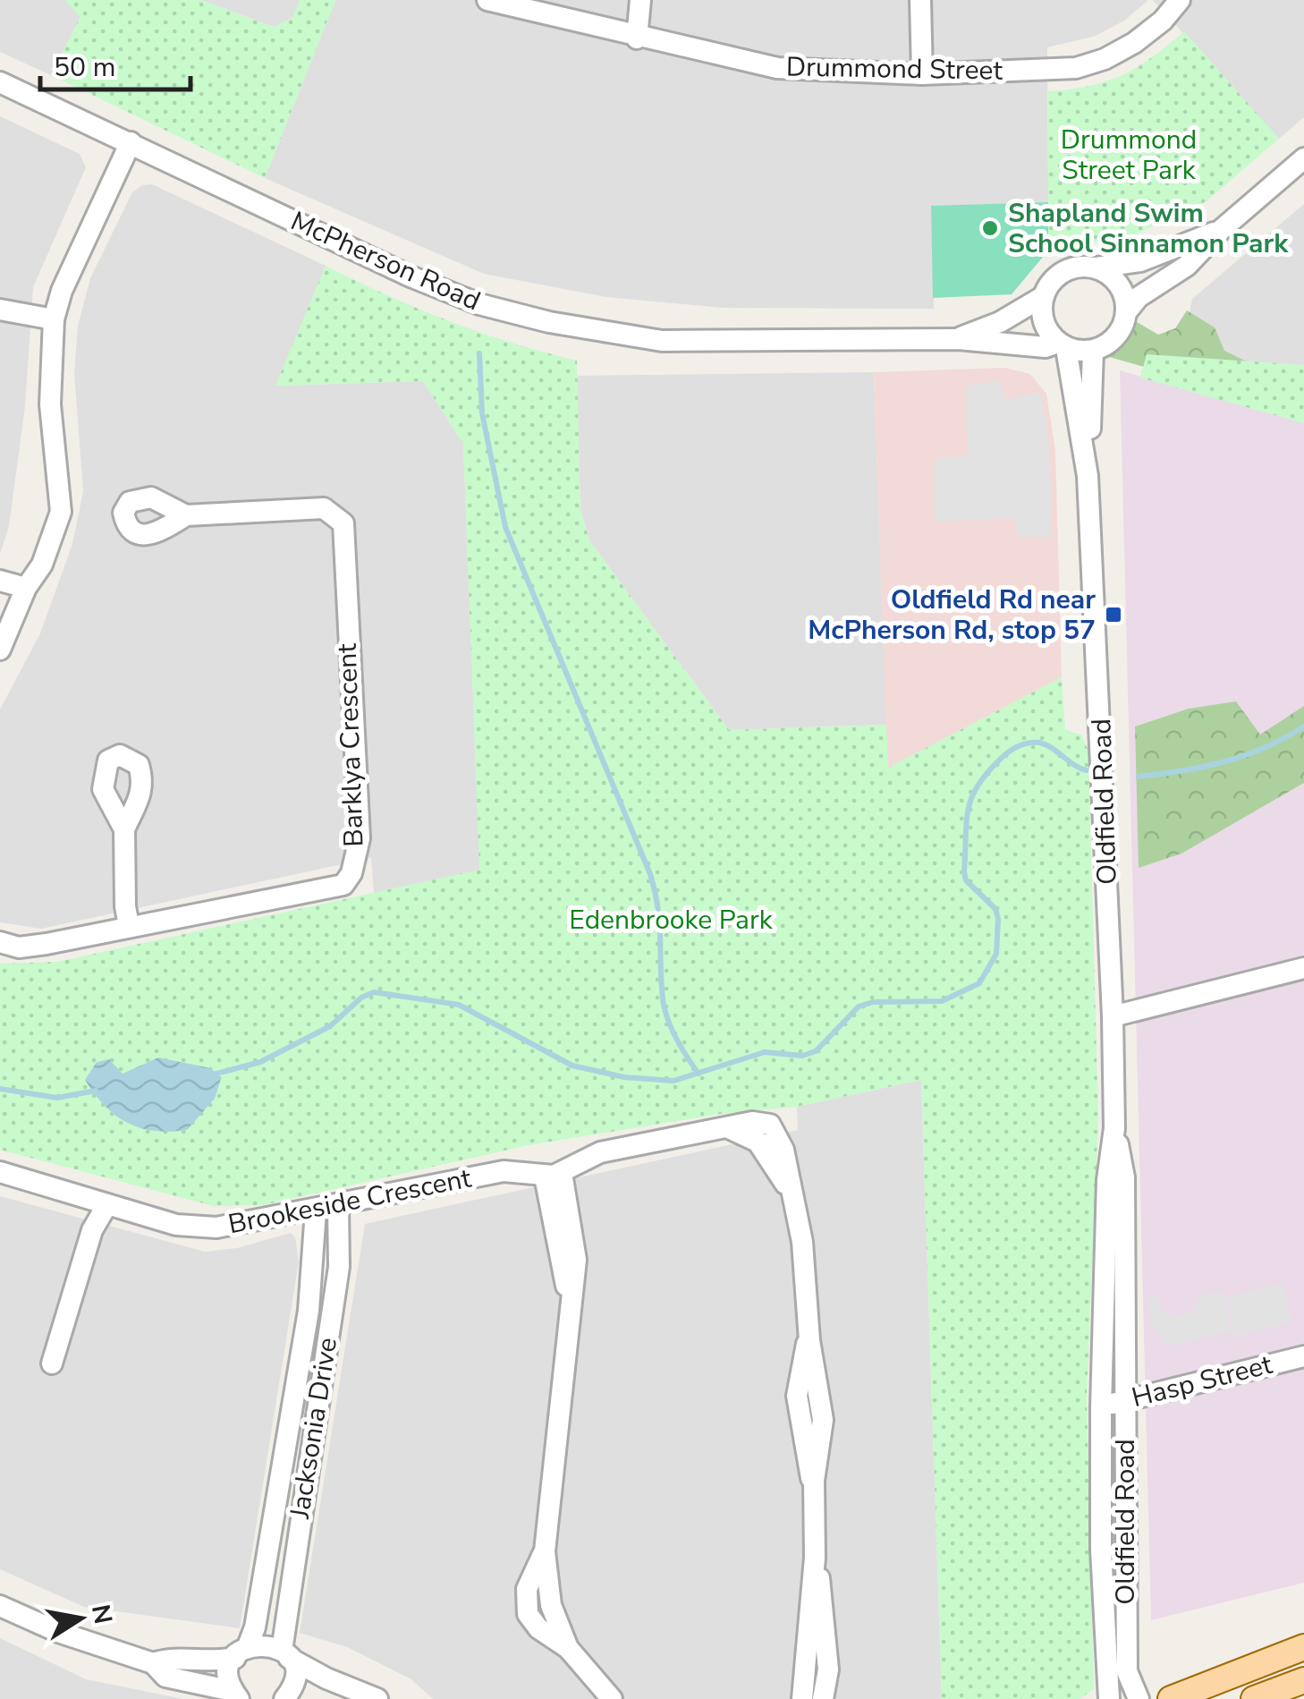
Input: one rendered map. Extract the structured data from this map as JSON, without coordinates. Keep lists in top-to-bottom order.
{
  "streets": {
    "street": [
      "Drummond Street",
      "McPherson Road",
      "Barklya Crescent",
      "Oldfield Road",
      "Brookeside Crescent",
      "Hasp Street",
      "Jacksonia Drive"
    ]
  },
  "crossings": [
    ["Oldfield Road", "Hasp Street"],
    ["Brookeside Crescent", "Jacksonia Drive"]
  ],
  "parks": ["Drummond Street Park", "Edenbrooke Park"],
  "places": {
    "other": ["Shapland Swim School Sinnamon Park"],
    "transit": ["Oldfield Rd near McPherson Rd, stop 57"]
  },
  "scale_bar": "50 m",
  "north": "right"
}
